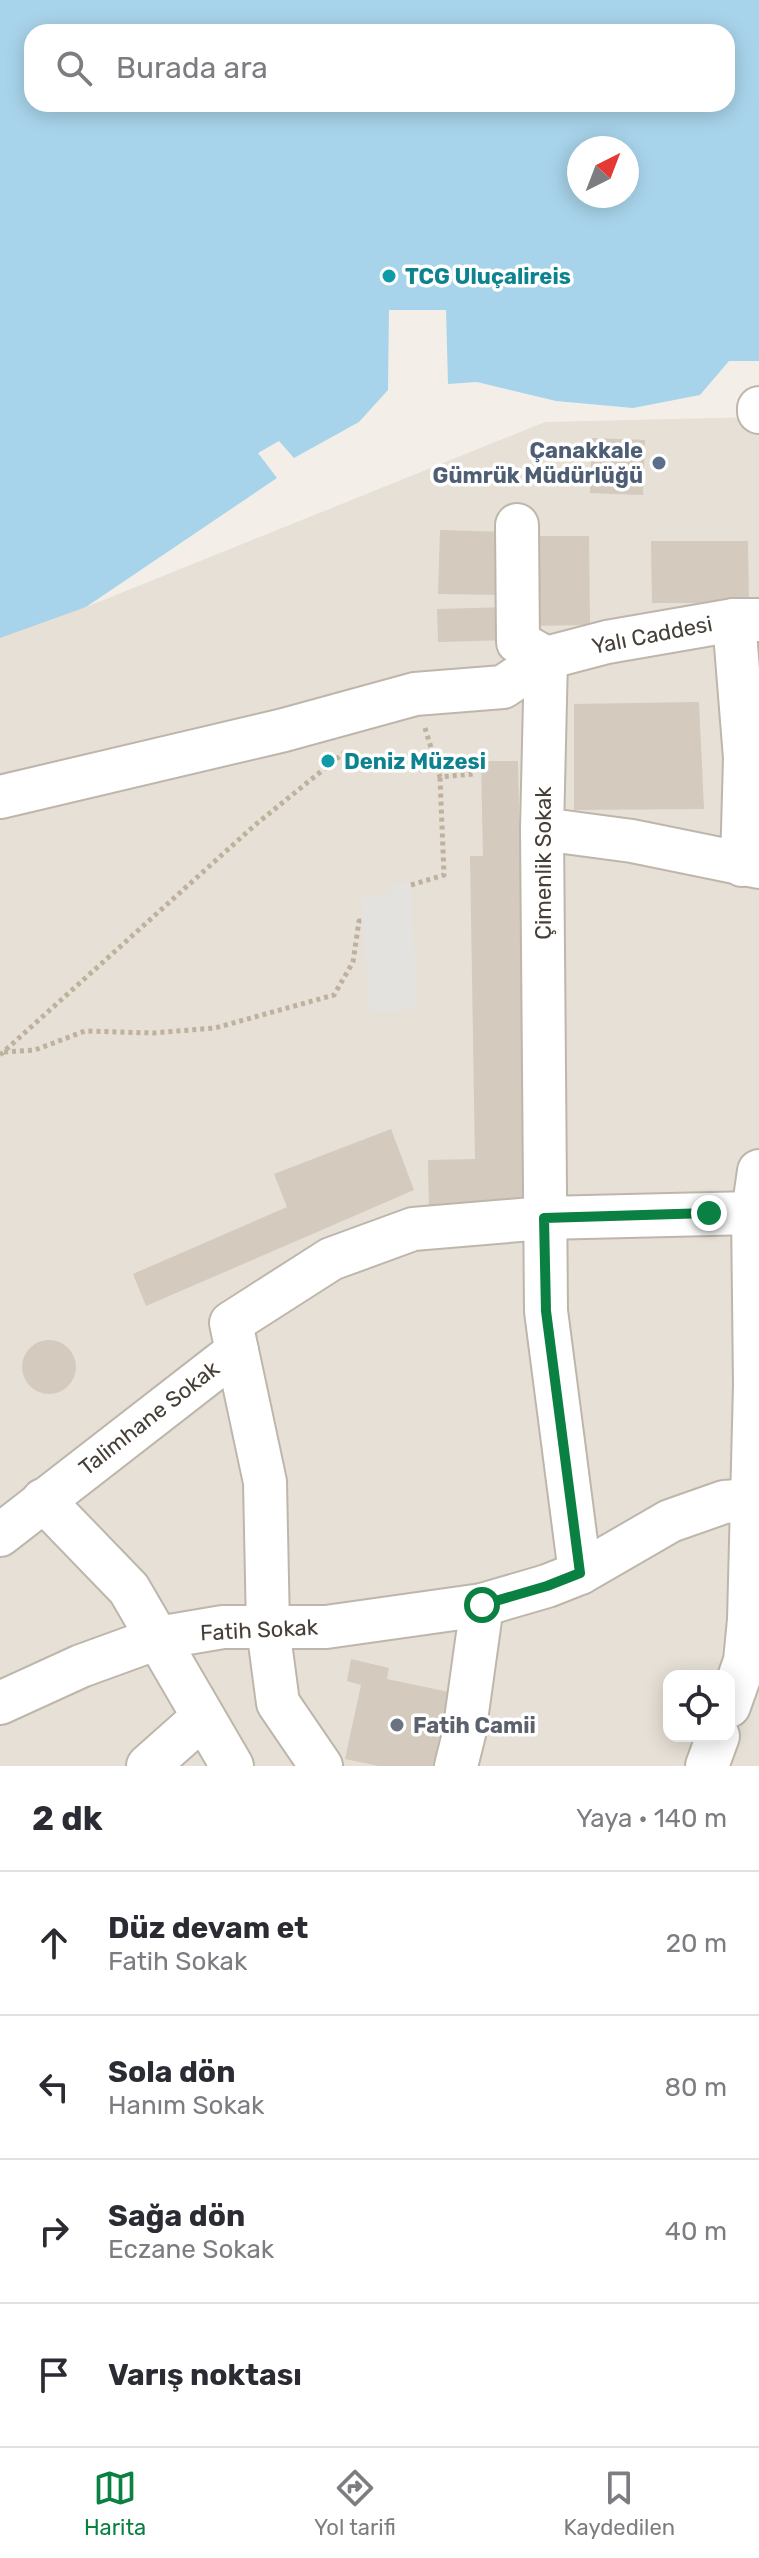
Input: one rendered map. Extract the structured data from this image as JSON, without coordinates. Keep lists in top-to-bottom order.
{
  "streets": {
    "street": [
      "Yalı Caddesi",
      "Çimenlik Sokak",
      "Talimhane Sokak",
      "Fatih Sokak"
    ]
  },
  "crossings": [
    ["Yalı Caddesi", "Çimenlik Sokak"],
    ["Çimenlik Sokak", "Talimhane Sokak"],
    ["Çimenlik Sokak", "Fatih Sokak"]
  ],
  "places": [
    "TCG Uluçalireis",
    "Çanakkale Gümrük Müdürlüğü",
    "Deniz Müzesi",
    "Fatih Camii"
  ],
  "north": "top right",
  "page": {
    "search": "Burada ara",
    "heading": ["2 dk", "Yaya · 140 m"],
    "list": [
      ["Düz devam et", "Fatih Sokak", "20 m"],
      ["Sola dön", "Hanım Sokak", "80 m"],
      ["Sağa dön", "Eczane Sokak", "40 m"],
      "Varış noktası"
    ],
    "nav": ["Harita", "Yol tarifi", "Kaydedilen"]
  }
}
